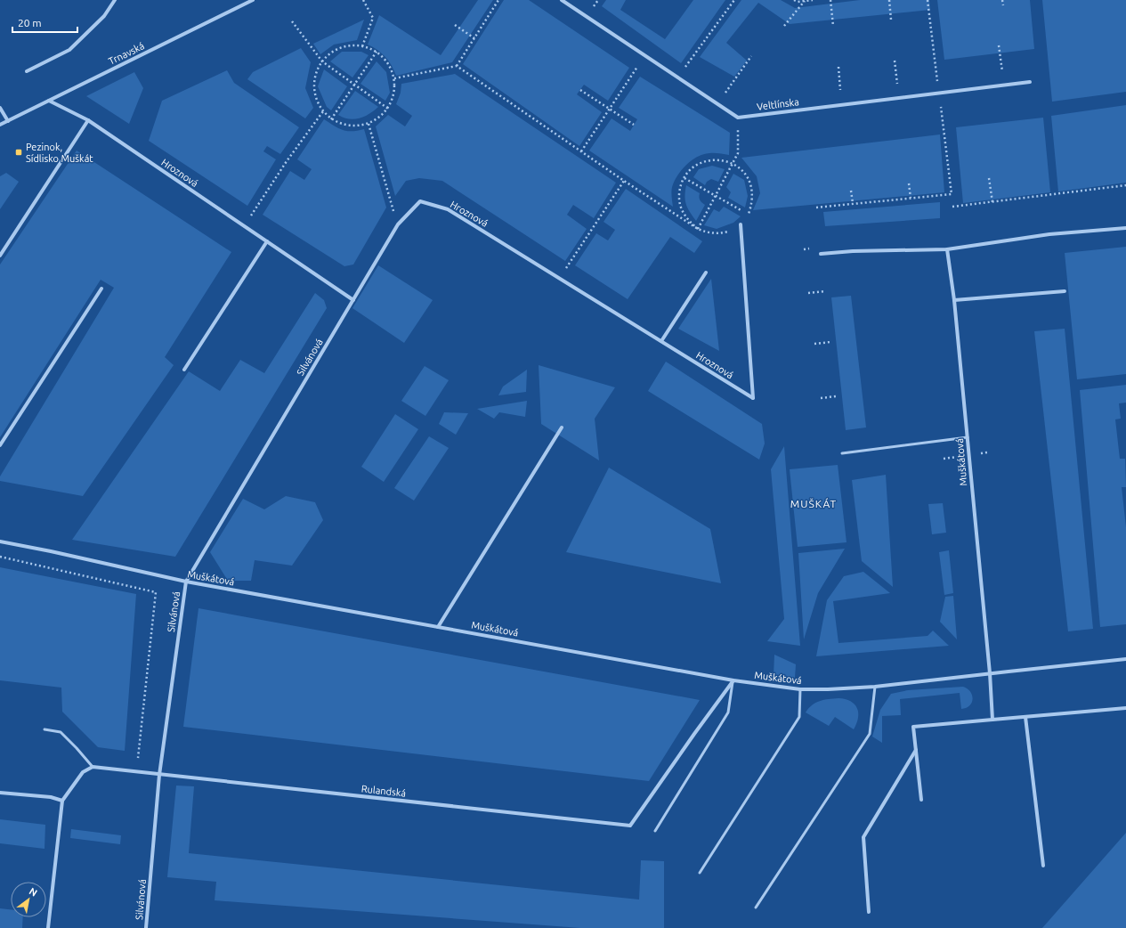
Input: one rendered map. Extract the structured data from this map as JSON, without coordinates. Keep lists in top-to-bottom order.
{
  "streets": {
    "street": [
      "Trnavská",
      "Veltlínska",
      "Hroznová",
      "Silvánová",
      "Muškátová",
      "Rulandská"
    ]
  },
  "crossings": [
    ["Trnavská", "Hroznová"],
    ["Hroznová", "Silvánová"],
    ["Silvánová", "Muškátová"],
    ["Silvánová", "Rulandská"],
    ["Muškátová", "Rulandská"]
  ],
  "districts": ["MUŠKÁT"],
  "places": {
    "transit": ["Pezinok, Sídlisko Muškát"]
  },
  "scale_bar": "20 m",
  "north": "top right"
}
